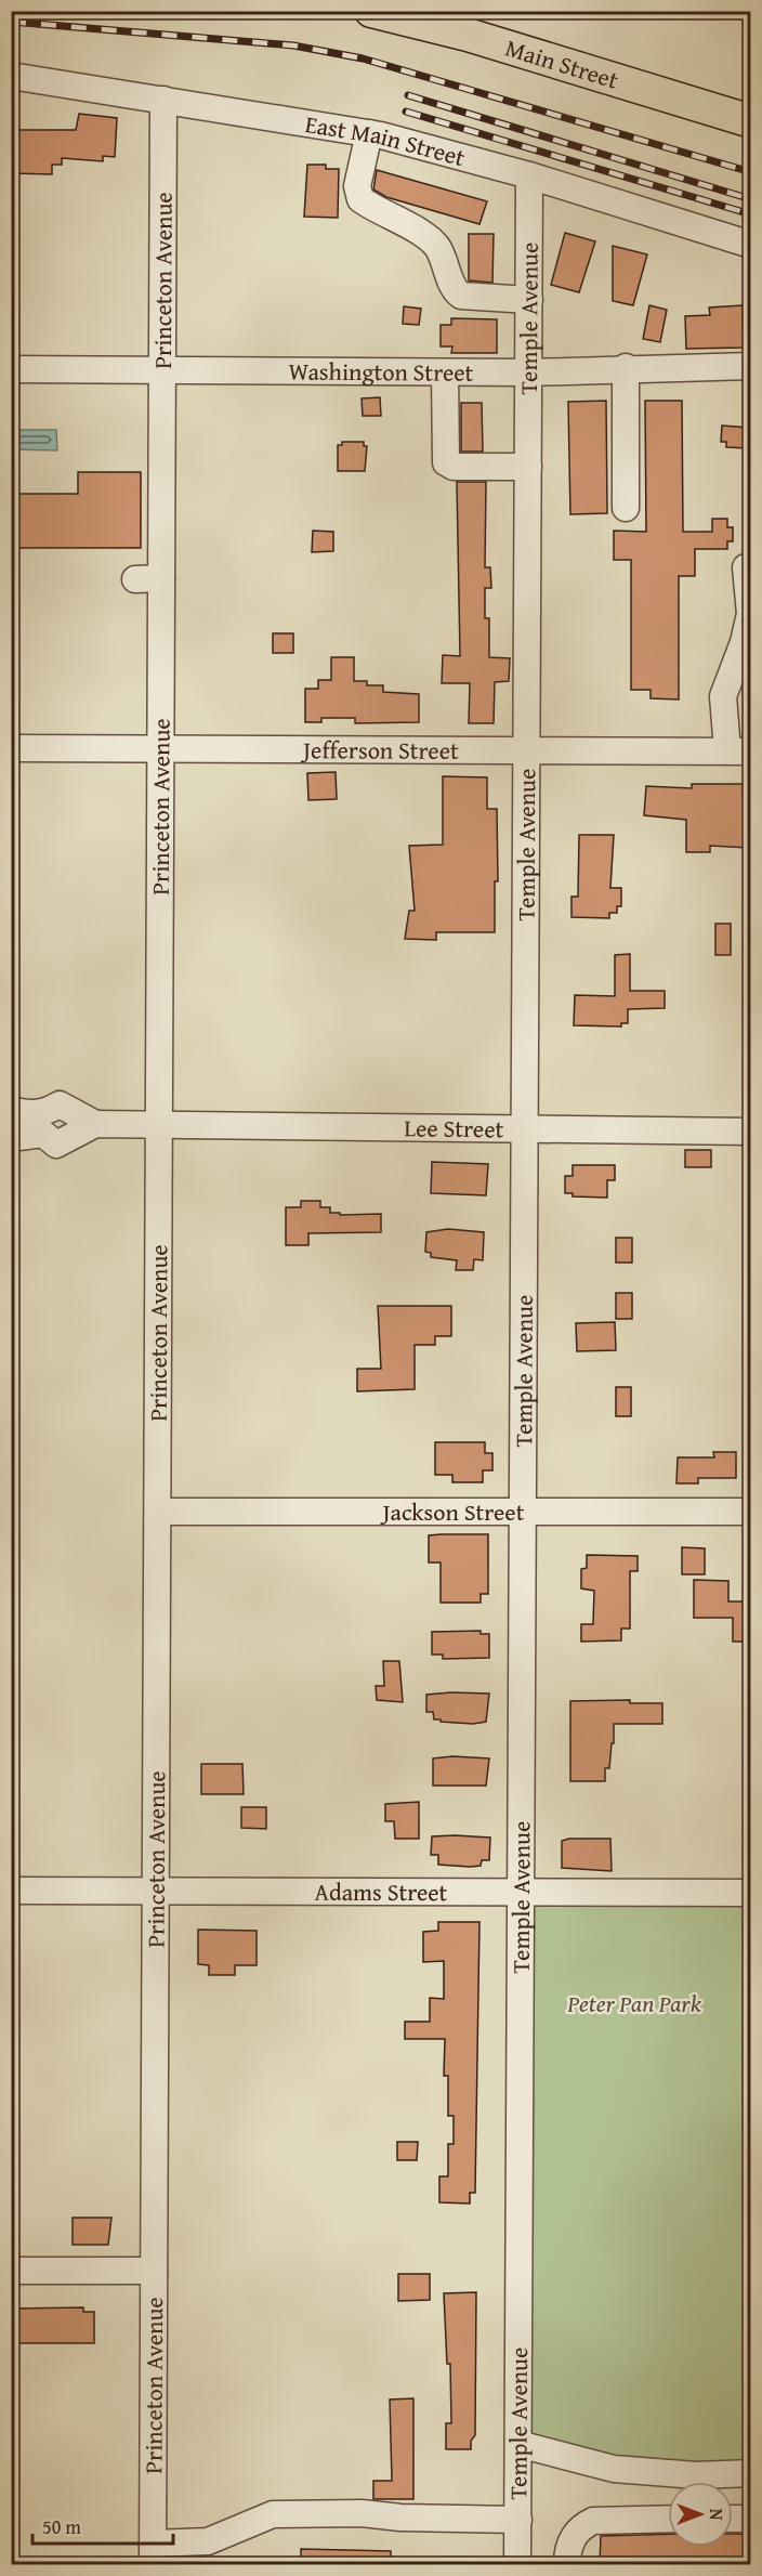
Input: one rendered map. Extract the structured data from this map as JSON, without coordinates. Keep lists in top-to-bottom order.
{
  "streets": {
    "main road": ["Main Street"],
    "street": [
      "East Main Street",
      "Princeton Avenue",
      "Temple Avenue",
      "Washington Street",
      "Jefferson Street",
      "Lee Street",
      "Jackson Street",
      "Adams Street"
    ]
  },
  "crossings": [
    ["East Main Street", "Princeton Avenue"],
    ["East Main Street", "Temple Avenue"],
    ["Princeton Avenue", "Washington Street"],
    ["Princeton Avenue", "Jefferson Street"],
    ["Princeton Avenue", "Lee Street"],
    ["Princeton Avenue", "Jackson Street"],
    ["Princeton Avenue", "Adams Street"],
    ["Temple Avenue", "Washington Street"],
    ["Temple Avenue", "Jefferson Street"],
    ["Temple Avenue", "Lee Street"],
    ["Temple Avenue", "Jackson Street"],
    ["Temple Avenue", "Adams Street"]
  ],
  "parks": ["Peter Pan Park"],
  "scale_bar": "50 m",
  "north": "right"
}
